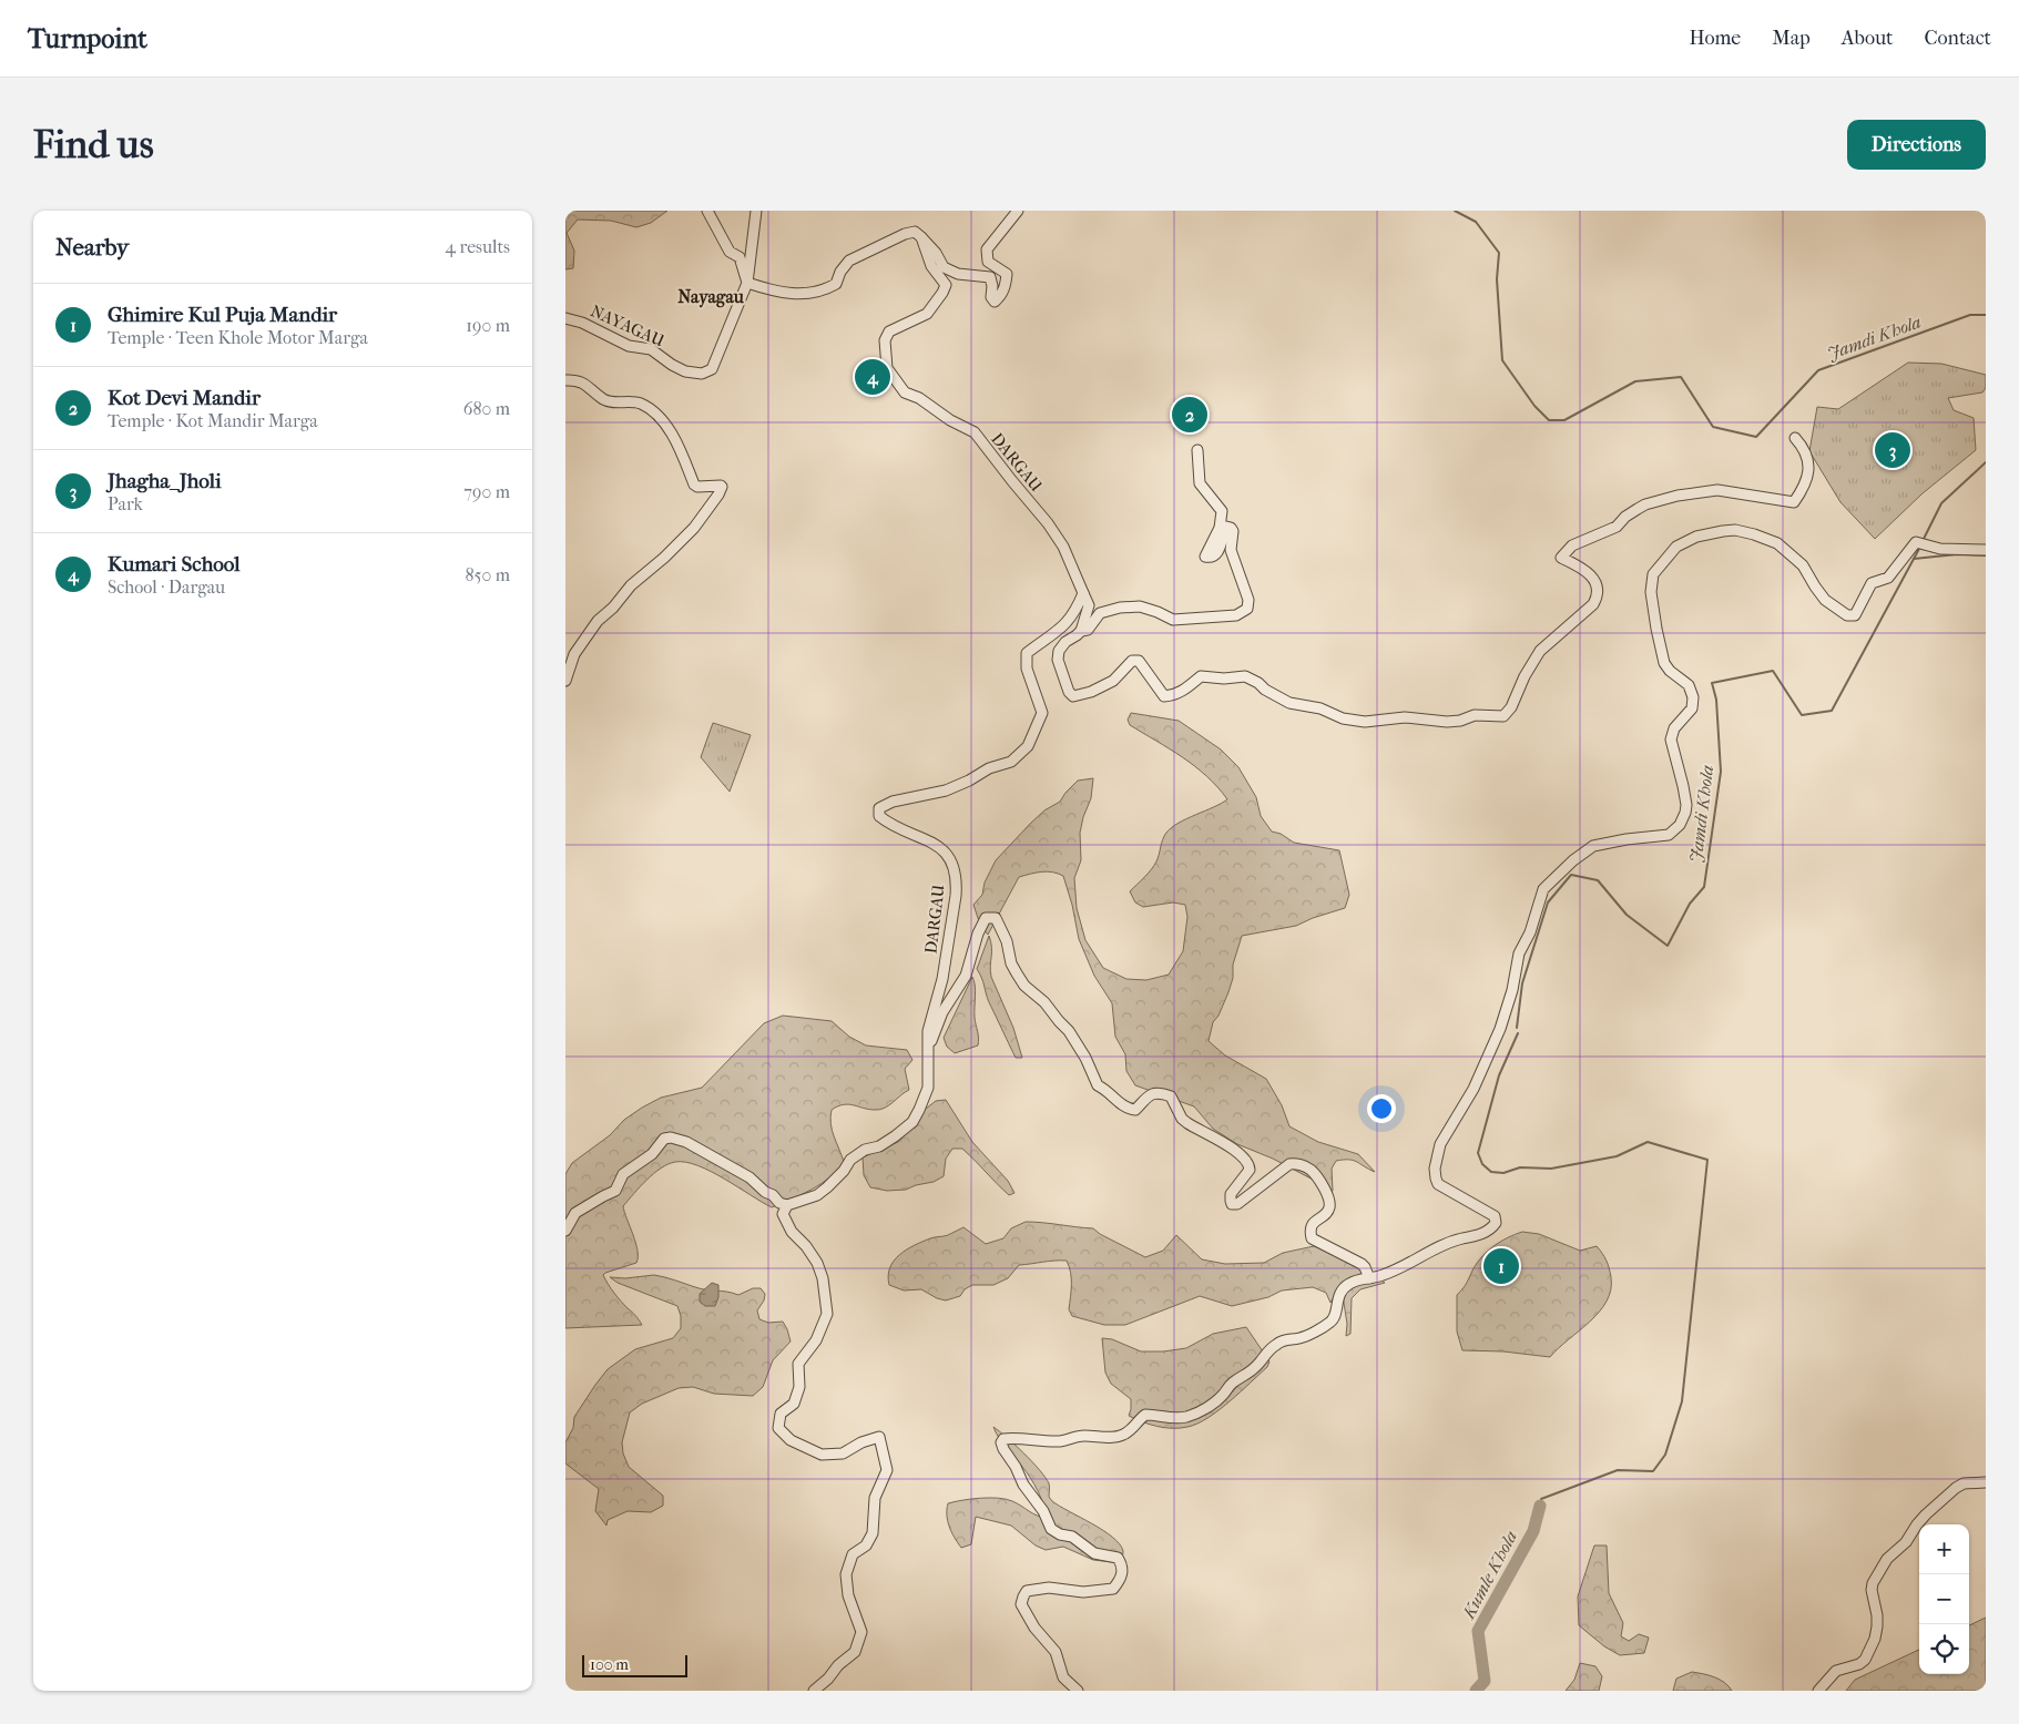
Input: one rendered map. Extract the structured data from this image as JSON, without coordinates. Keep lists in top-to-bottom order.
{
  "streets": {
    "street": ["NAYAGAU", "DARGAU"]
  },
  "districts": ["Nayagau"],
  "water": ["Jamdi Khola", "Kumle Khola"],
  "scale_bar": "100 m",
  "page": {
    "header": "Turnpoint",
    "nav": [
      "Home",
      "Map",
      "About",
      "Contact"
    ],
    "buttons": "Directions",
    "title": "Find us",
    "heading": ["Nearby", "4 results"],
    "list": [
      {
        "mark": "1",
        "name": "Ghimire Kul Puja Mandir",
        "note": "Temple · Teen Khole Motor Marga",
        "value": "190 m"
      },
      {
        "mark": "2",
        "name": "Kot Devi Mandir",
        "note": "Temple · Kot Mandir Marga",
        "value": "680 m"
      },
      {
        "mark": "3",
        "name": "Jhagha_Jholi",
        "note": "Park",
        "value": "790 m"
      },
      {
        "mark": "4",
        "name": "Kumari School",
        "note": "School · Dargau",
        "value": "850 m"
      }
    ],
    "pins": [
      "4",
      "2",
      "3",
      "1"
    ],
    "map_buttons": ["+", "−"],
    "scale": "100 m"
  }
}
